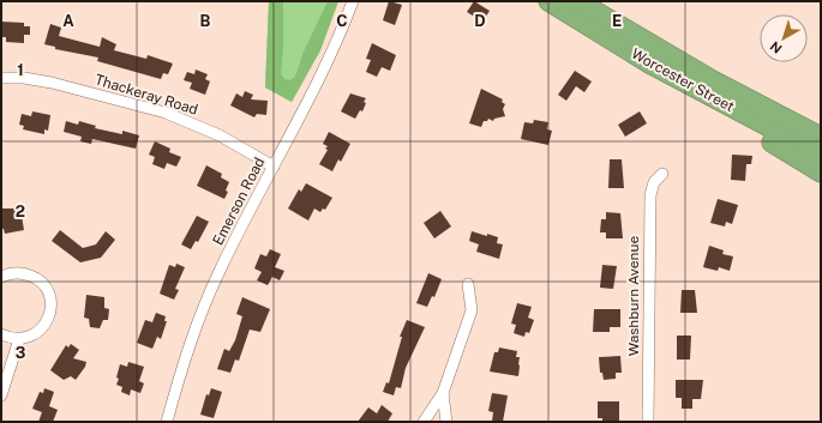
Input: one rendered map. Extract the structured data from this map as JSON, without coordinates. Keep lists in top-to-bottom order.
{
  "streets": {
    "highway": ["Worcester Street"],
    "street": ["Thackeray Road", "Emerson Road", "Washburn Avenue"]
  },
  "crossings": [
    ["Thackeray Road", "Emerson Road"]
  ],
  "north": "bottom left",
  "grid": {
    "columns": [
      "A",
      "B",
      "C",
      "D",
      "E"
    ],
    "rows": ["1", "2", "3"]
  }
}
